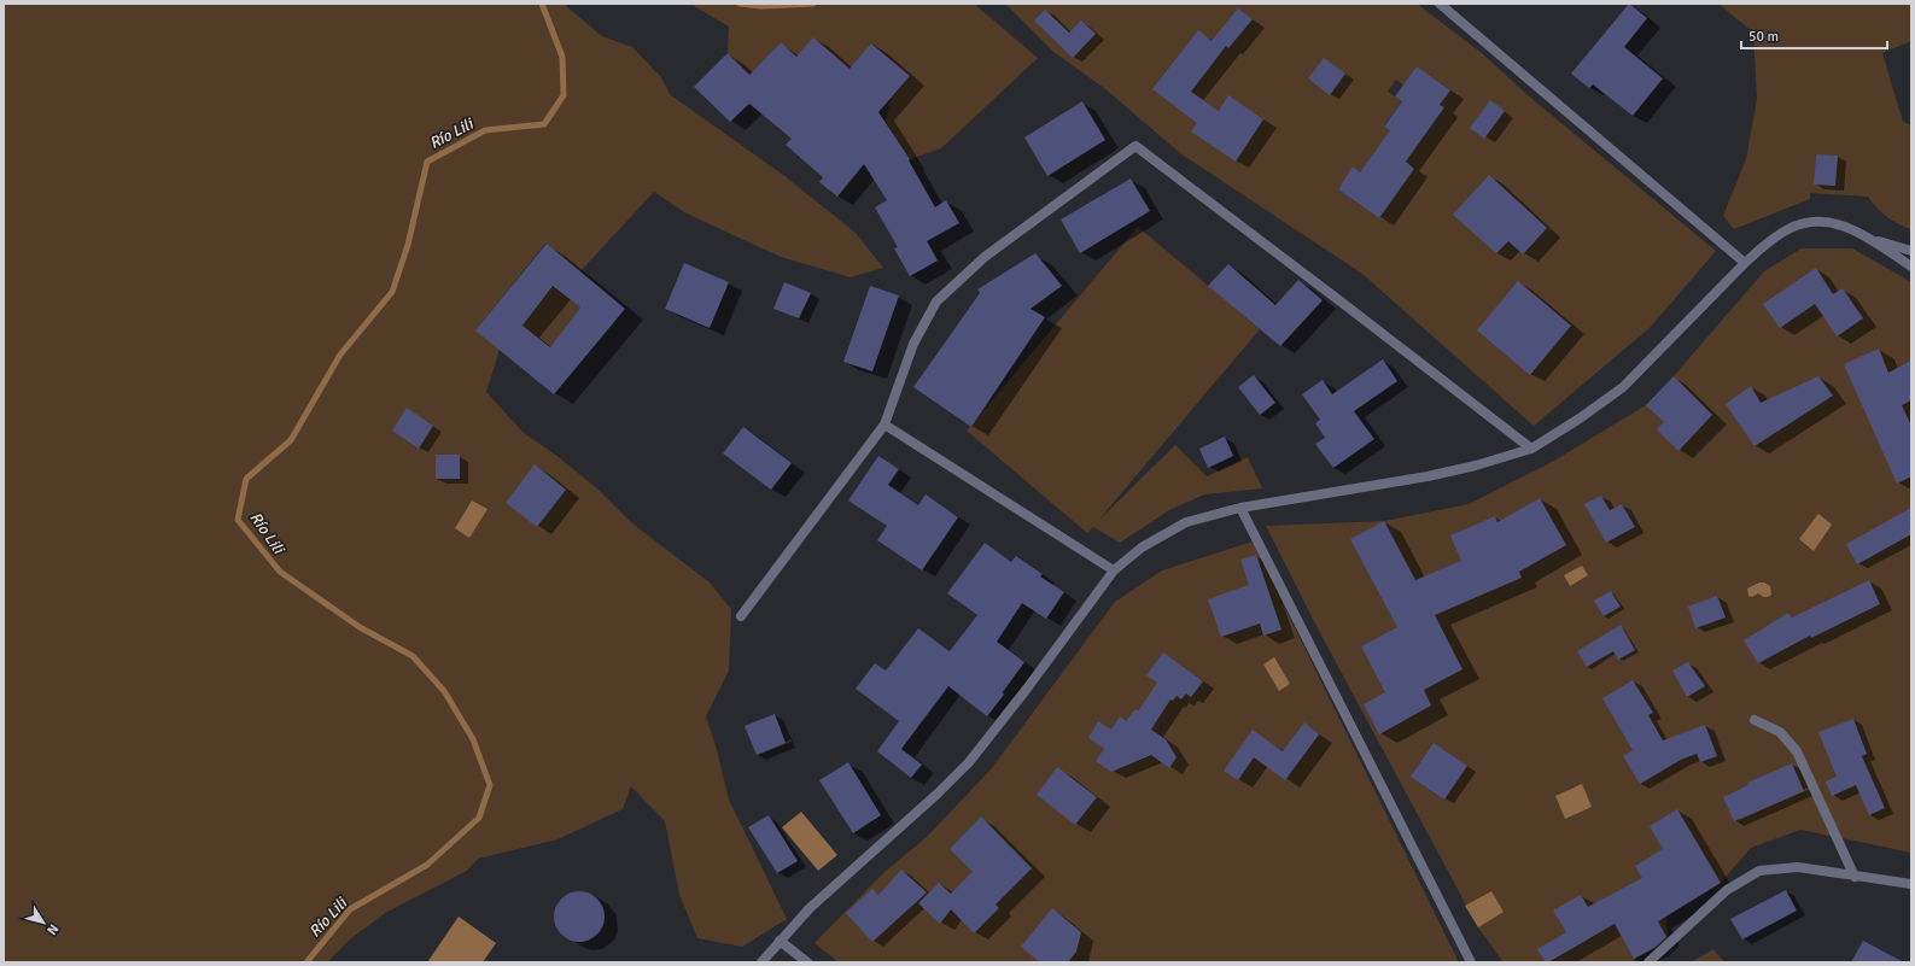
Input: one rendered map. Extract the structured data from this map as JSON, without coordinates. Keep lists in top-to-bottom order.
{
  "water": ["Río Lili"],
  "scale_bar": "50 m",
  "north": "bottom right"
}
